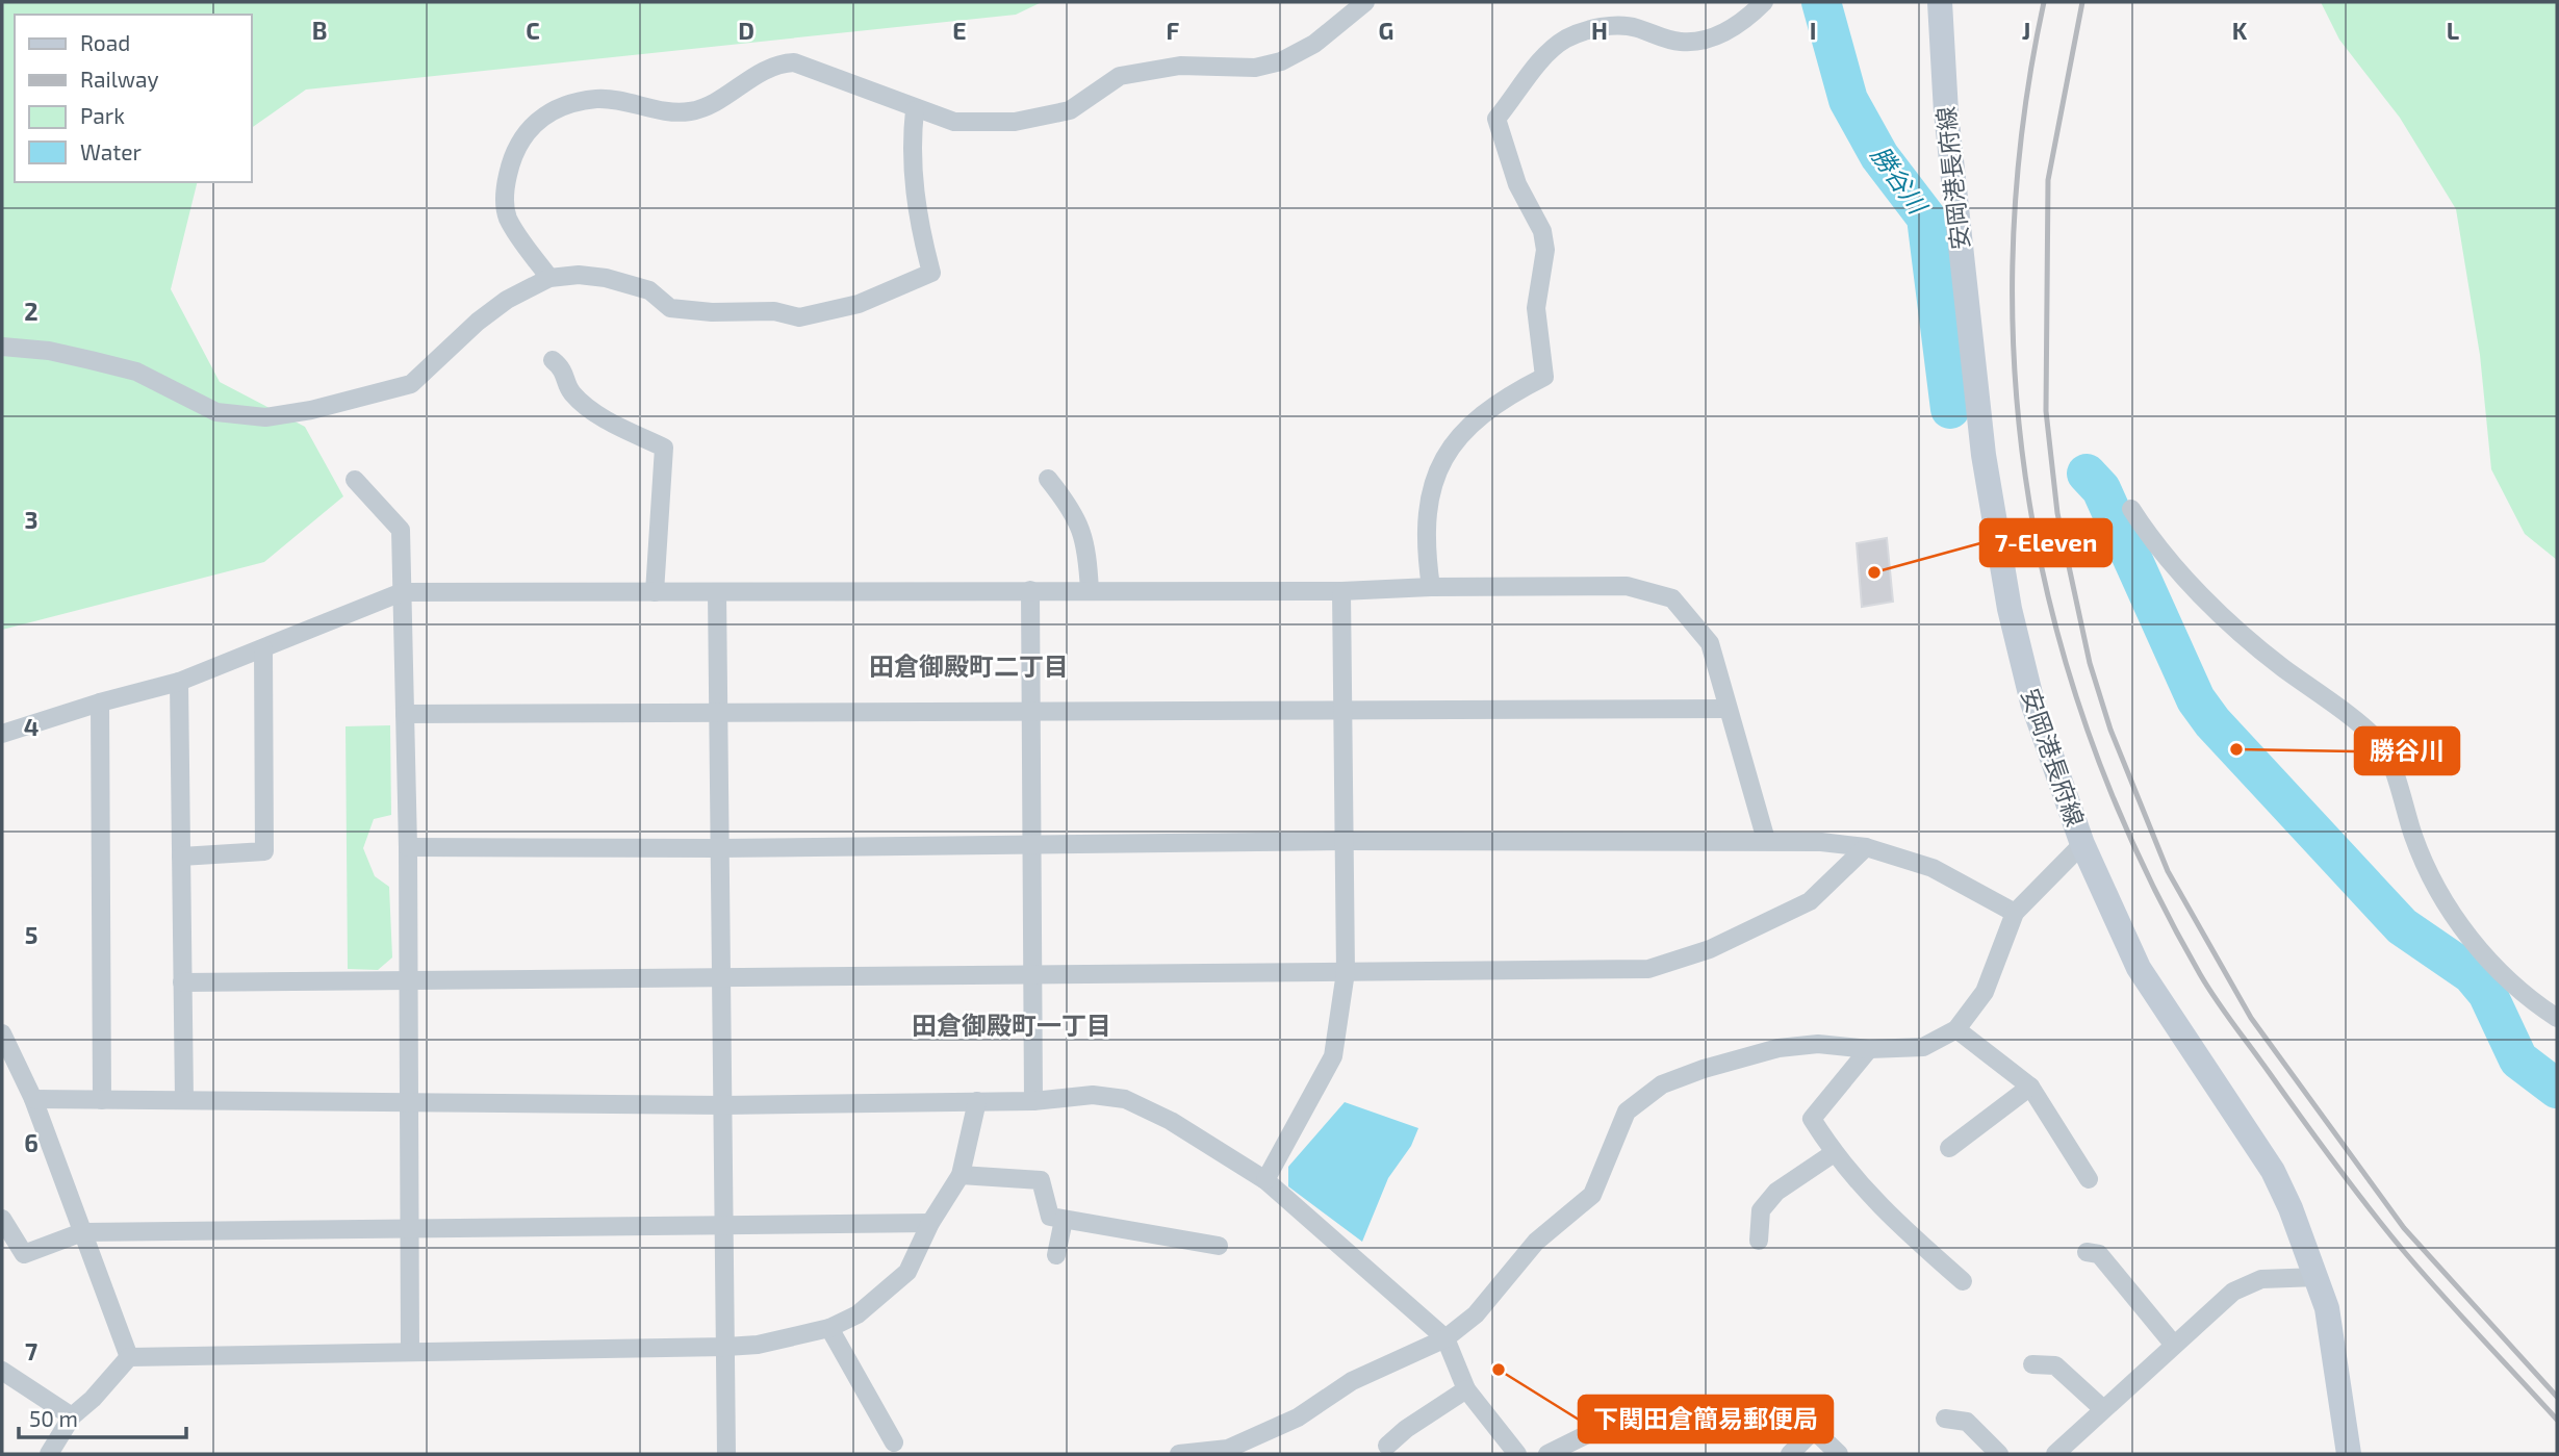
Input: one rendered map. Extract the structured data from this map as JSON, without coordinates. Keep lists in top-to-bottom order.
{
  "streets": {
    "main road": ["安岡港長府線"]
  },
  "districts": ["田倉御殿町二丁目", "田倉御殿町一丁目"],
  "water": ["勝谷川"],
  "places": ["7-Eleven", "勝谷川", "下関田倉簡易郵便局"],
  "legend": [
    "Road",
    "Railway",
    "Park",
    "Water"
  ],
  "scale_bar": "50 m",
  "grid": {
    "columns": [
      "B",
      "C",
      "D",
      "E",
      "F",
      "G",
      "H",
      "I",
      "J",
      "K",
      "L"
    ],
    "rows": [
      "2",
      "3",
      "4",
      "5",
      "6",
      "7"
    ]
  }
}
